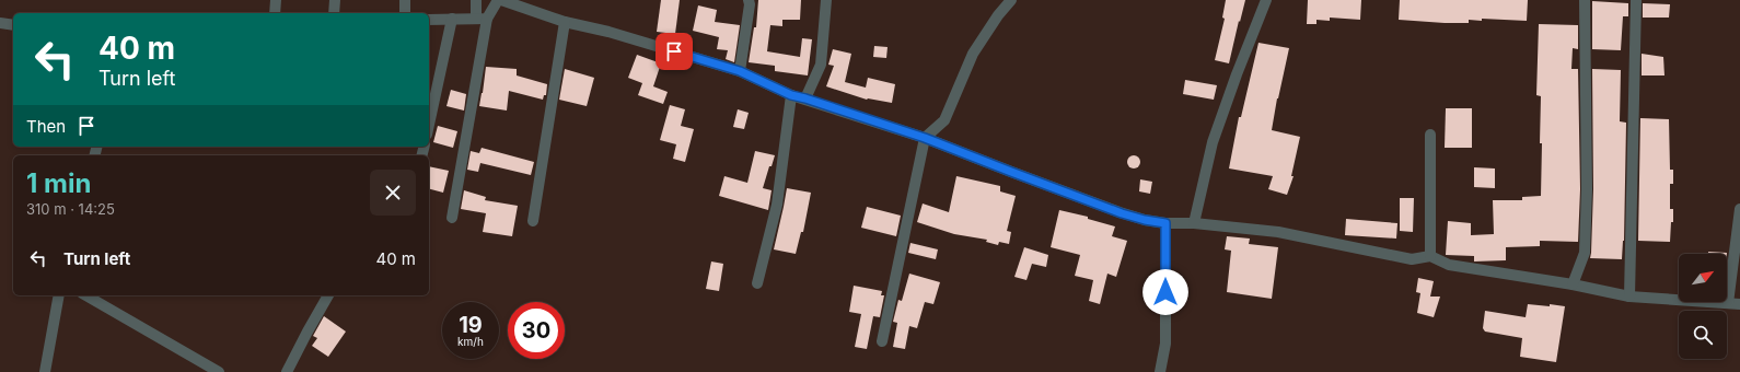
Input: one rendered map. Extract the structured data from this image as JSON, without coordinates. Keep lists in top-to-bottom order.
{
  "north": "top right",
  "page": {
    "turn": ["40 m", "Turn left"],
    "then": "Then",
    "heading": ["1 min", "310 m · 14:25"],
    "list": [
      {
        "name": "Turn left",
        "value": "40 m"
      }
    ],
    "speed": "19 km/h",
    "limit": "30"
  }
}
